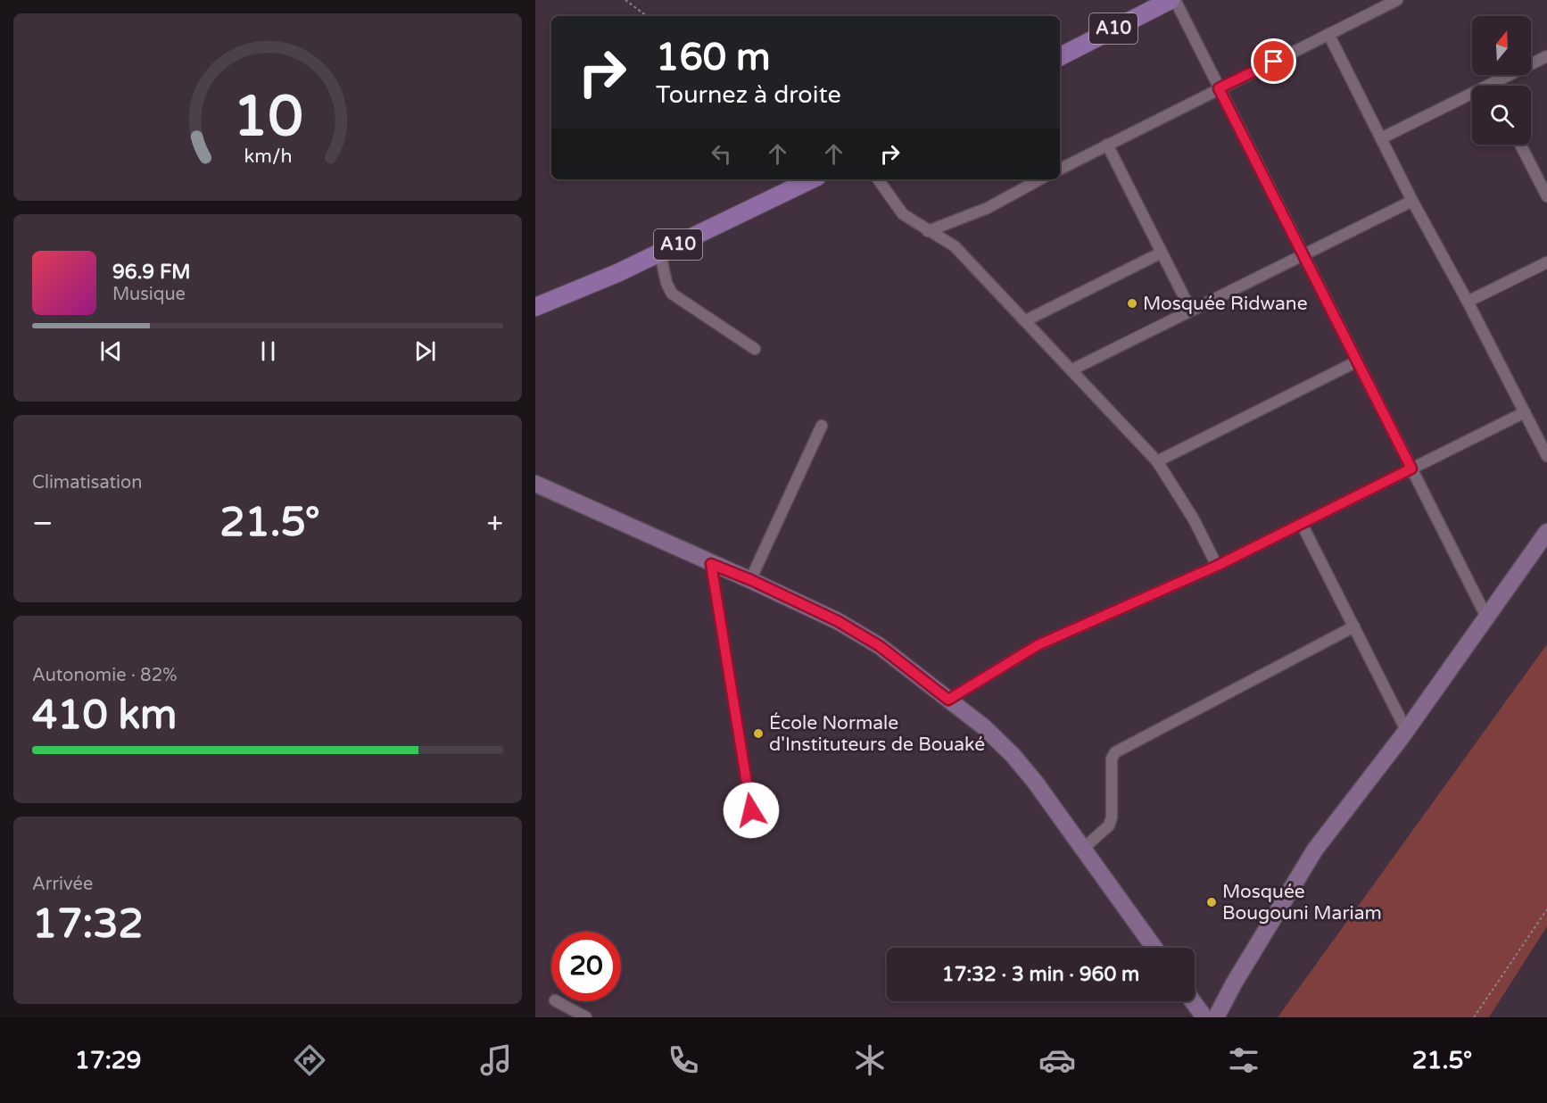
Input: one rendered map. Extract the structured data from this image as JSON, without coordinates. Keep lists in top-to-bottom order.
{
  "streets": {
    "main road": ["A10"]
  },
  "places": ["Mosquée Ridwane", "École Normale d'Instituteurs de Bouaké", "Mosquée Bougouni Mariam"],
  "north": "top",
  "page": {
    "turn": ["160 m", "Tournez à droite"],
    "song": ["96.9 FM", "Musique"],
    "tile": [
      "Climatisation",
      ["Autonomie · 82%", "410 km"],
      ["Arrivée", "17:32"]
    ],
    "heat": ["−", "21.5°", "+"],
    "limit": "20",
    "trip": "17:32 · 3 min · 960 m",
    "tabs": ["17:29", "21.5°"],
    "gauge": ["10", "km/h"]
  }
}
